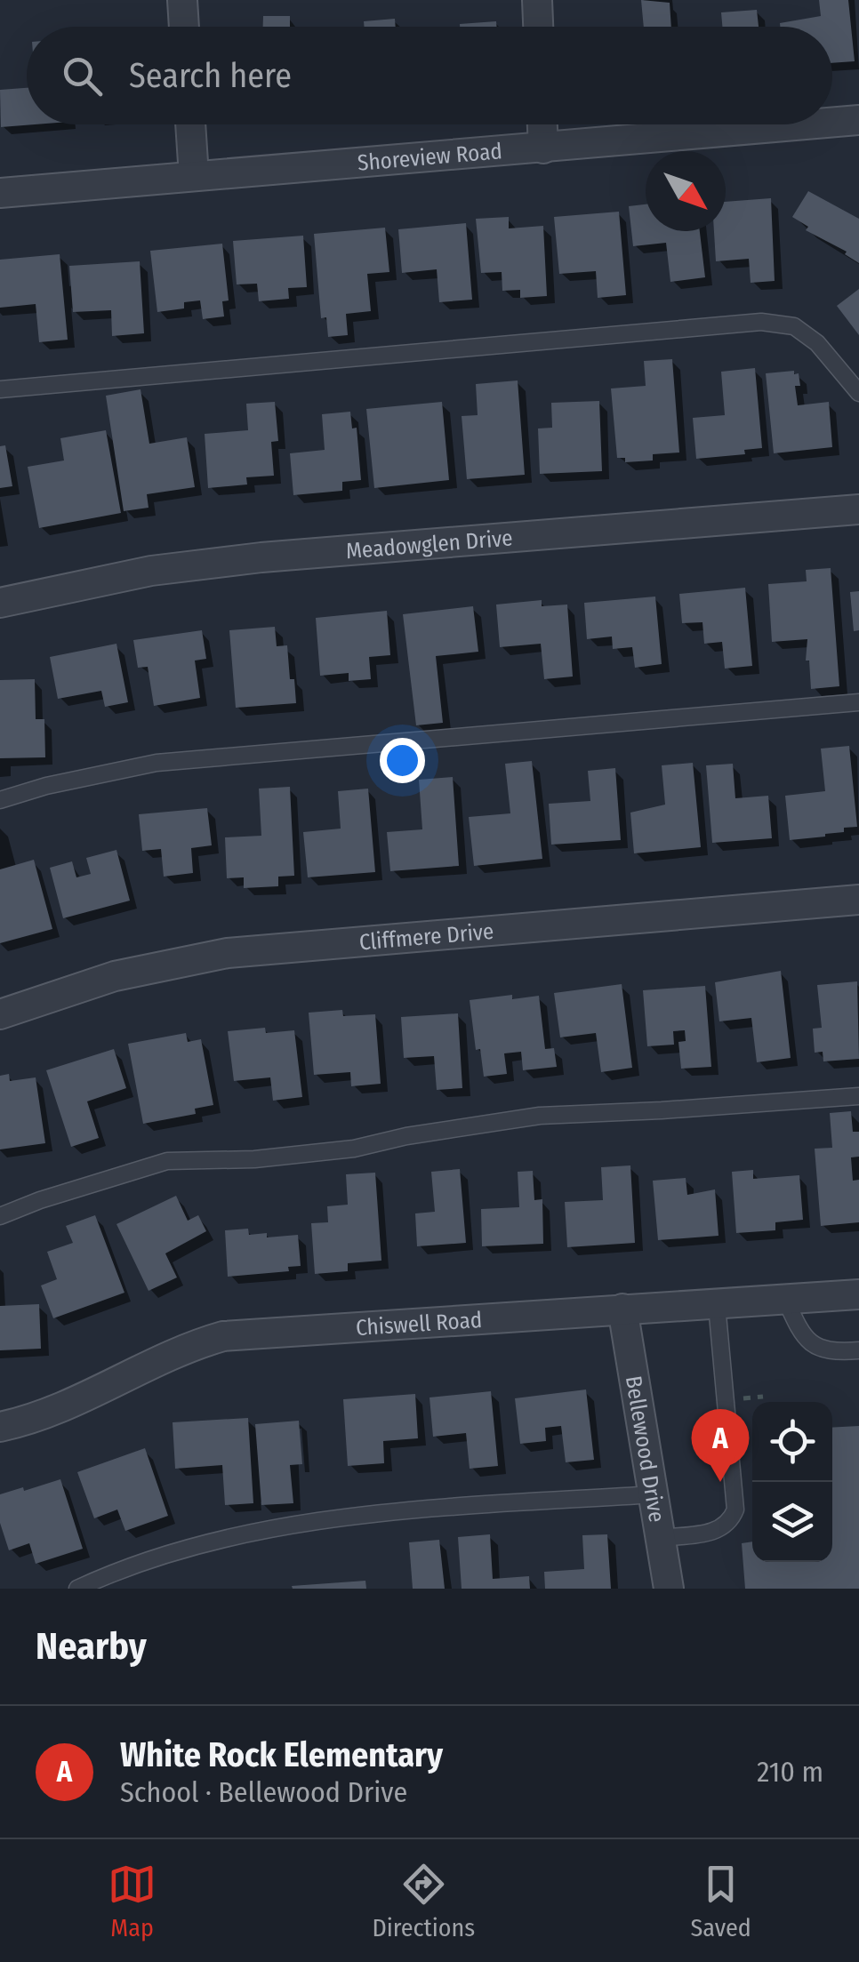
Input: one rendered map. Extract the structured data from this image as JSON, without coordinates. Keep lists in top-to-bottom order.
{
  "streets": {
    "street": [
      "Shoreview Road",
      "Meadowglen Drive",
      "Cliffmere Drive",
      "Chiswell Road",
      "Bellewood Drive"
    ]
  },
  "crossings": [
    ["Chiswell Road", "Bellewood Drive"]
  ],
  "north": "bottom right",
  "page": {
    "search": "Search here",
    "pins": "A",
    "heading": "Nearby",
    "list": [
      {
        "mark": "A",
        "name": "White Rock Elementary",
        "note": "School · Bellewood Drive",
        "value": "210 m"
      }
    ],
    "nav": ["Map", "Directions", "Saved"]
  }
}
